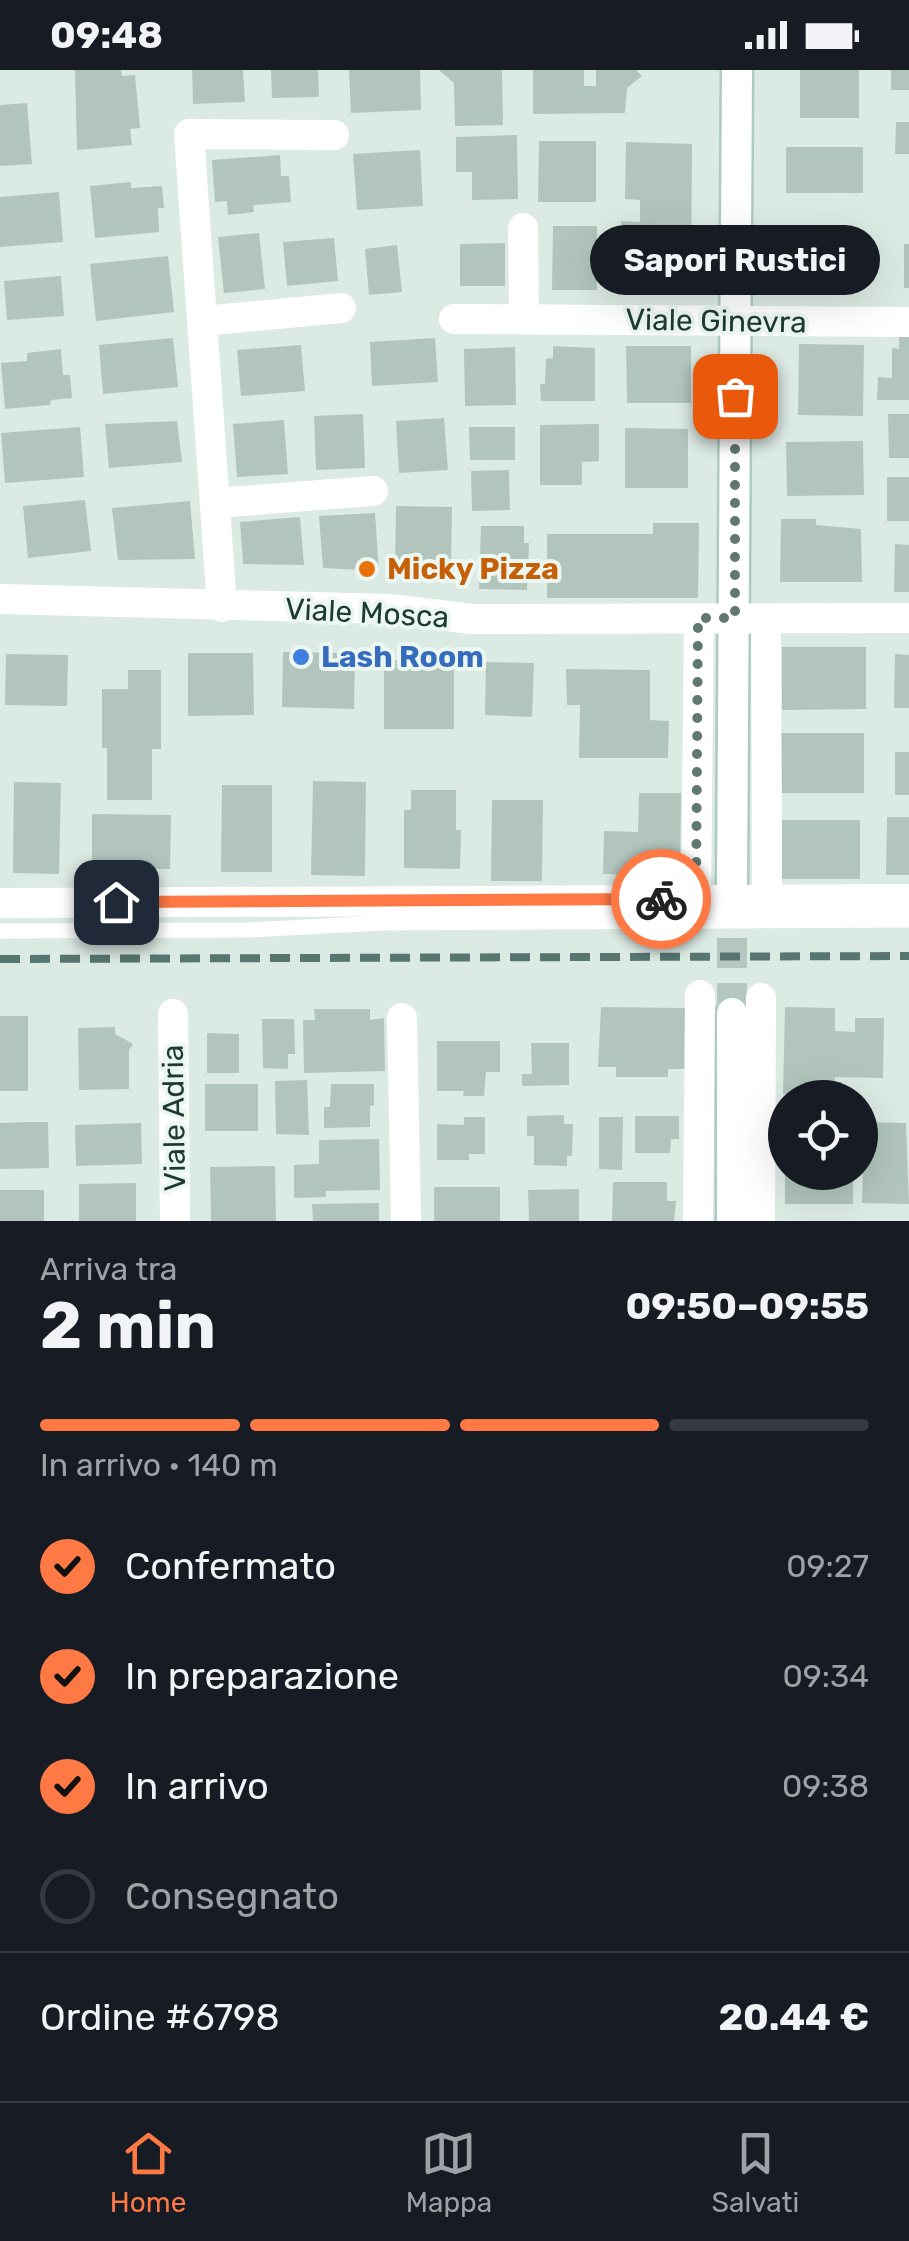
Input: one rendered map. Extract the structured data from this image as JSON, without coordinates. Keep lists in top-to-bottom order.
{
  "streets": {
    "street": ["Viale Ginevra", "Viale Mosca", "Viale Adria"]
  },
  "places": ["Sapori Rustici", "Micky Pizza", "Lash Room"],
  "page": {
    "status": "09:48",
    "bubble": "Sapori Rustici",
    "heading": ["2 min", "Arriva tra", "09:50–09:55"],
    "panel": ["Ordine #6798", "20.44 €"],
    "bar": "In arrivo · 140 m",
    "list": [
      ["Confermato", "09:27"],
      ["In preparazione", "09:34"],
      ["In arrivo", "09:38"],
      "Consegnato"
    ],
    "tabs": ["Home", "Mappa", "Salvati"]
  }
}
